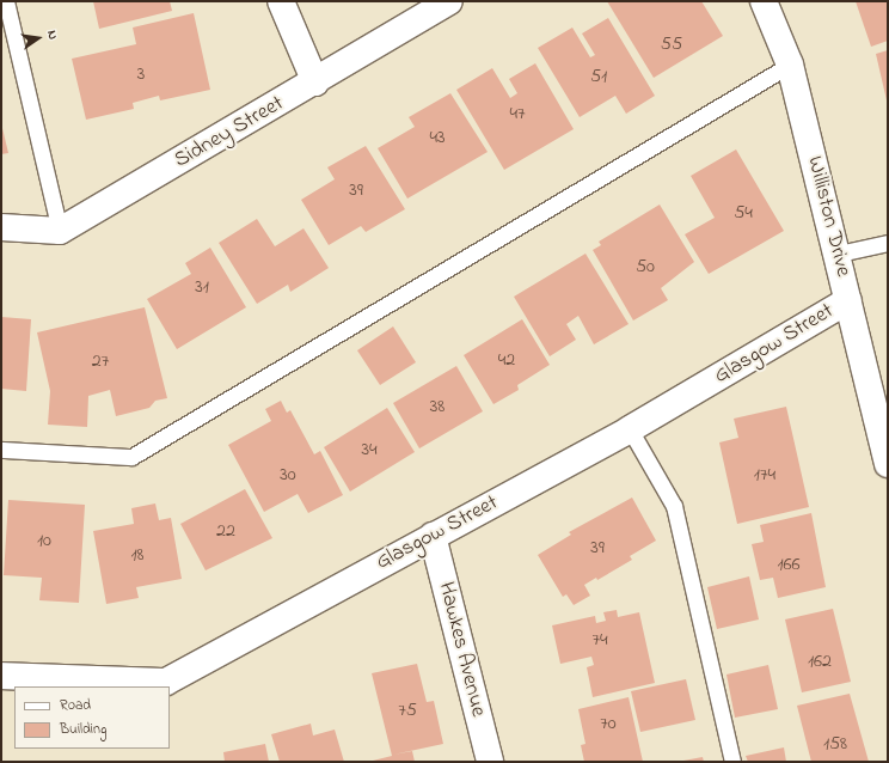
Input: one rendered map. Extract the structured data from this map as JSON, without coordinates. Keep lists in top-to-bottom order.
{
  "streets": {
    "street": [
      "Sidney Street",
      "Williston Drive",
      "Glasgow Street",
      "Hawkes Avenue"
    ]
  },
  "crossings": [
    ["Williston Drive", "Glasgow Street"],
    ["Glasgow Street", "Hawkes Avenue"]
  ],
  "house_numbers": [
    "55",
    "3",
    "51",
    "47",
    "43",
    "39",
    "54",
    "50",
    "31",
    "42",
    "27",
    "38",
    "34",
    "30",
    "174",
    "22",
    "10",
    "39",
    "18",
    "166",
    "74",
    "162",
    "75",
    "70",
    "158"
  ],
  "legend": ["Road", "Building"],
  "north": "right"
}
